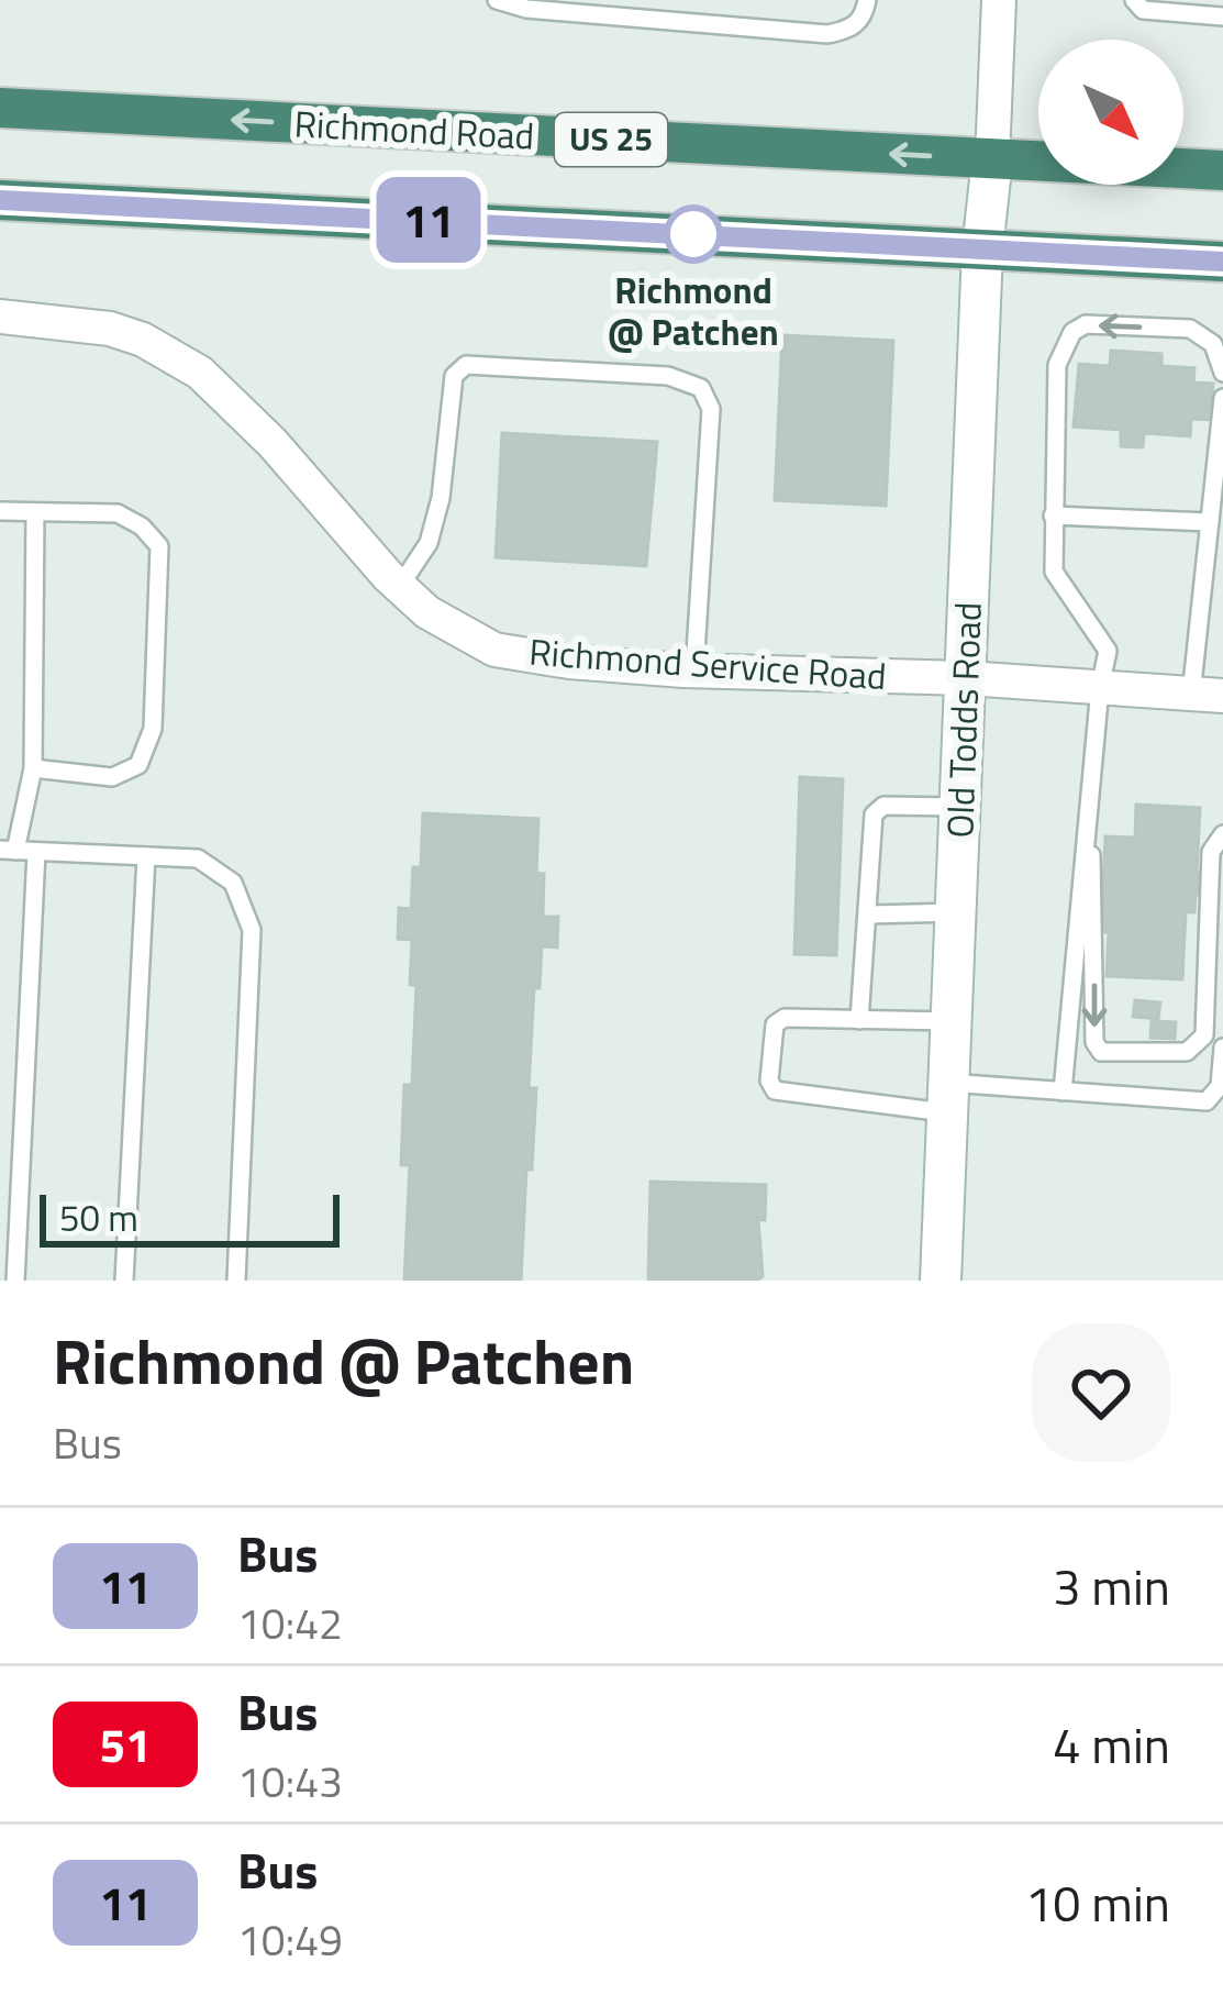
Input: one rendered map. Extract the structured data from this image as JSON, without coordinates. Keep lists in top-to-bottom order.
{
  "streets": {
    "highway": ["Richmond Road", "US 25"],
    "main road": ["Old Todds Road"],
    "street": ["Richmond Service Road"]
  },
  "crossings": [
    ["Richmond Road", "Old Todds Road"],
    ["Richmond Service Road", "Old Todds Road"]
  ],
  "places": ["Richmond @ Patchen"],
  "lines": ["bus line 11"],
  "scale_bar": "50 m",
  "north": "bottom right",
  "page": {
    "on_map": "11",
    "scale": "50 m",
    "heading": ["Richmond @ Patchen", "Bus"],
    "list": [
      {
        "mark": "11",
        "name": "Bus",
        "note": "10:42",
        "value": "3 min"
      },
      {
        "mark": "51",
        "name": "Bus",
        "note": "10:43",
        "value": "4 min"
      },
      {
        "mark": "11",
        "name": "Bus",
        "note": "10:49",
        "value": "10 min"
      }
    ]
  }
}
